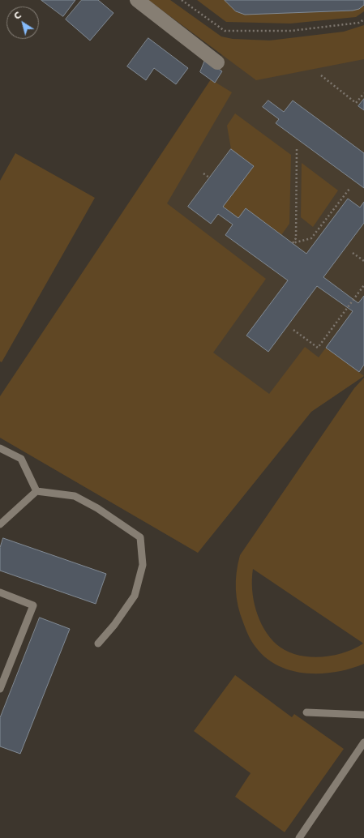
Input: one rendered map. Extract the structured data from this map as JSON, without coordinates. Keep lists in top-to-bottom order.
{
  "north": "top left"
}
